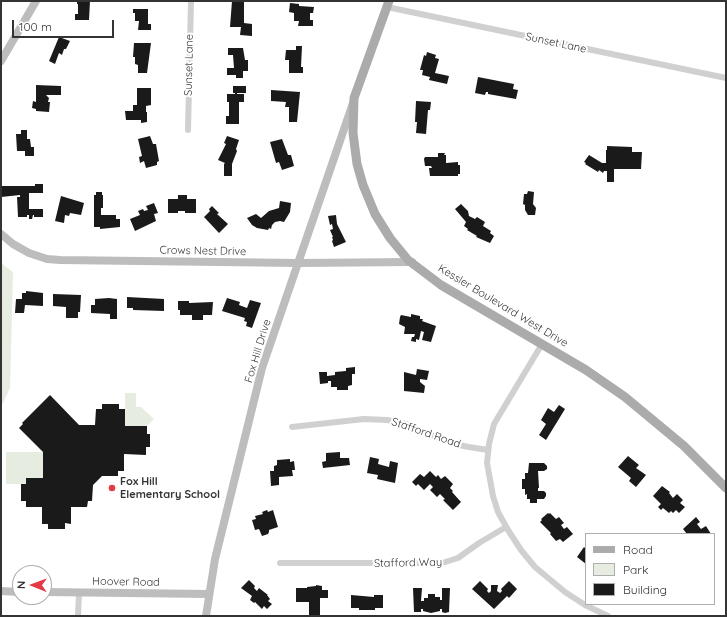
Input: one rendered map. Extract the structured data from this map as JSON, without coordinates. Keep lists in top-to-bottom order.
{
  "streets": {
    "main road": ["Kessler Boulevard West Drive"],
    "street": [
      "Sunset Lane",
      "Crows Nest Drive",
      "Fox Hill Drive",
      "Stafford Road",
      "Stafford Way",
      "Hoover Road"
    ]
  },
  "crossings": [
    ["Sunset Lane", "Kessler Boulevard West Drive"],
    ["Crows Nest Drive", "Kessler Boulevard West Drive"],
    ["Crows Nest Drive", "Fox Hill Drive"],
    ["Kessler Boulevard West Drive", "Fox Hill Drive"],
    ["Fox Hill Drive", "Hoover Road"]
  ],
  "places": ["Fox Hill Elementary School"],
  "legend": ["Road", "Park", "Building"],
  "scale_bar": "100 m",
  "north": "left"
}
